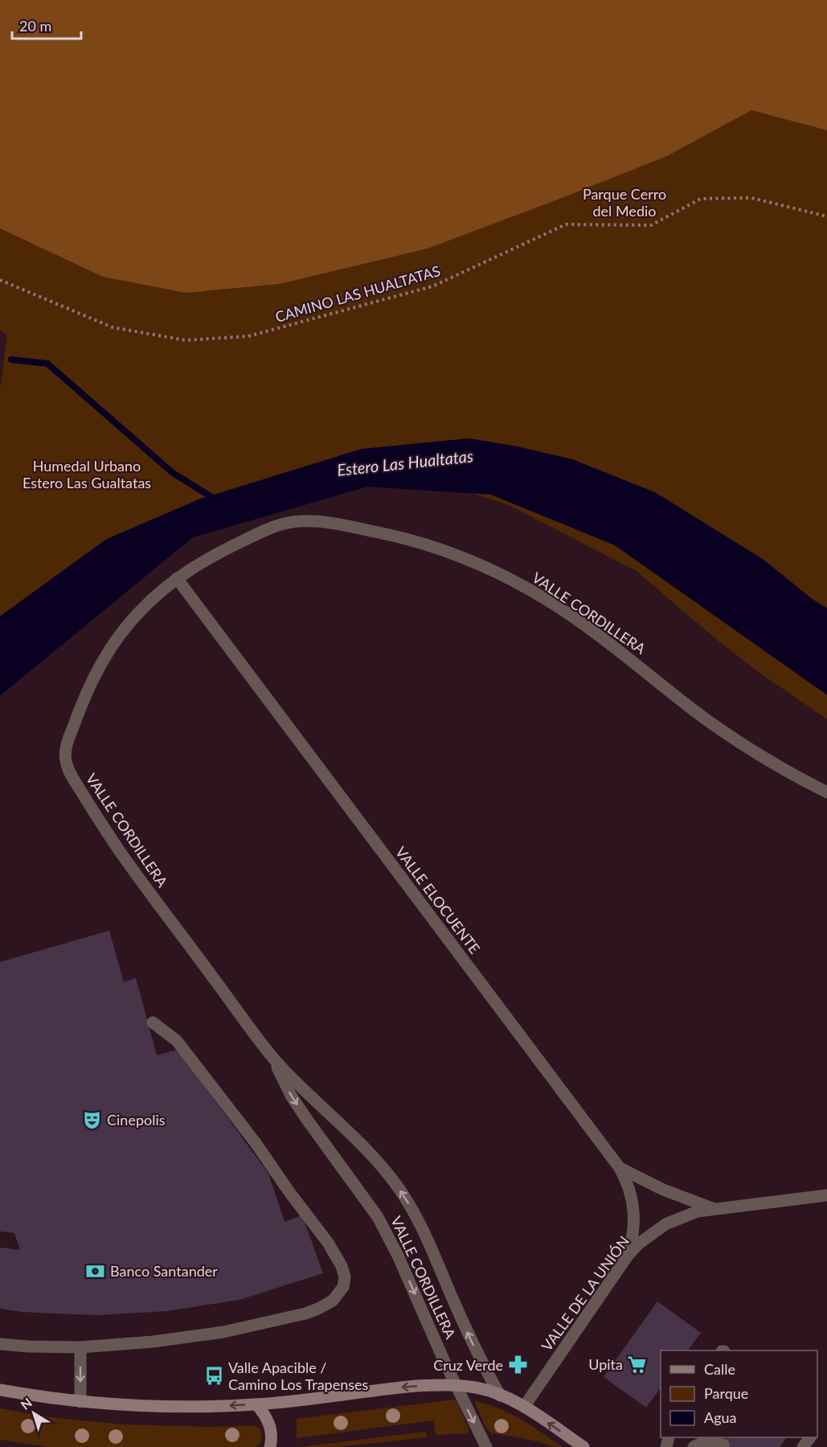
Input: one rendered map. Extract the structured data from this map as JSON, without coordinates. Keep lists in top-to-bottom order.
{
  "streets": {
    "street": ["VALLE CORDILLERA", "VALLE ELOCUENTE", "VALLE DE LA UNIÓN"],
    "path": ["CAMINO LAS HUALTATAS"]
  },
  "crossings": [
    ["VALLE CORDILLERA", "VALLE ELOCUENTE"],
    ["VALLE ELOCUENTE", "VALLE DE LA UNIÓN"]
  ],
  "water": ["Estero Las Hualtatas"],
  "parks": ["Parque Cerro del Medio", "Humedal Urbano Estero Las Gualtatas"],
  "places": {
    "theatre": ["Cinepolis"],
    "bank": ["Banco Santander"],
    "supermarket": ["Upita"],
    "pharmacy": ["Cruz Verde"],
    "bus stop": ["Valle Apacible / Camino Los Trapenses"]
  },
  "legend": ["Calle", "Parque", "Agua"],
  "scale_bar": "20 m",
  "north": "top left"
}
